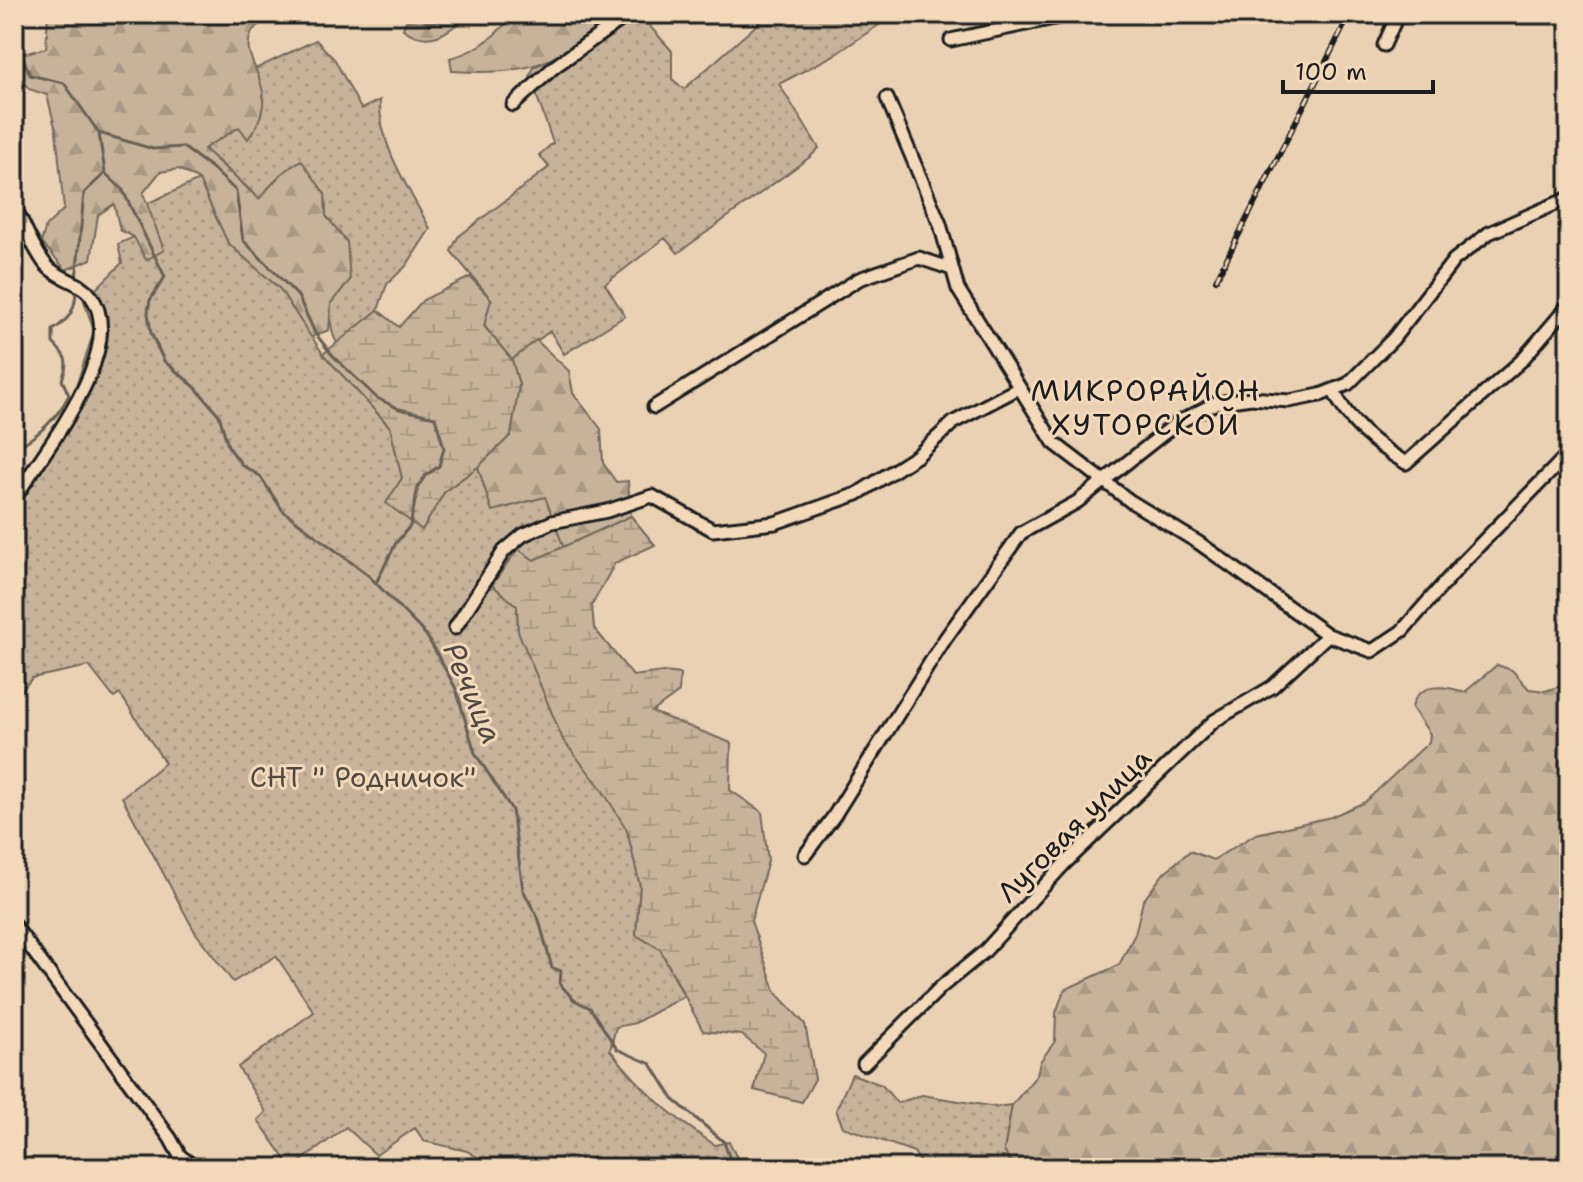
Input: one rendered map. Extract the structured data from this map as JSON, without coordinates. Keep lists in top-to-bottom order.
{
  "streets": {
    "street": ["Луговая улица"]
  },
  "districts": ["МИКРОРАЙОН ХУТОРСКОЙ"],
  "water": ["Речица"],
  "parks": ["СНТ \" Родничок\""],
  "scale_bar": "100 m"
}
